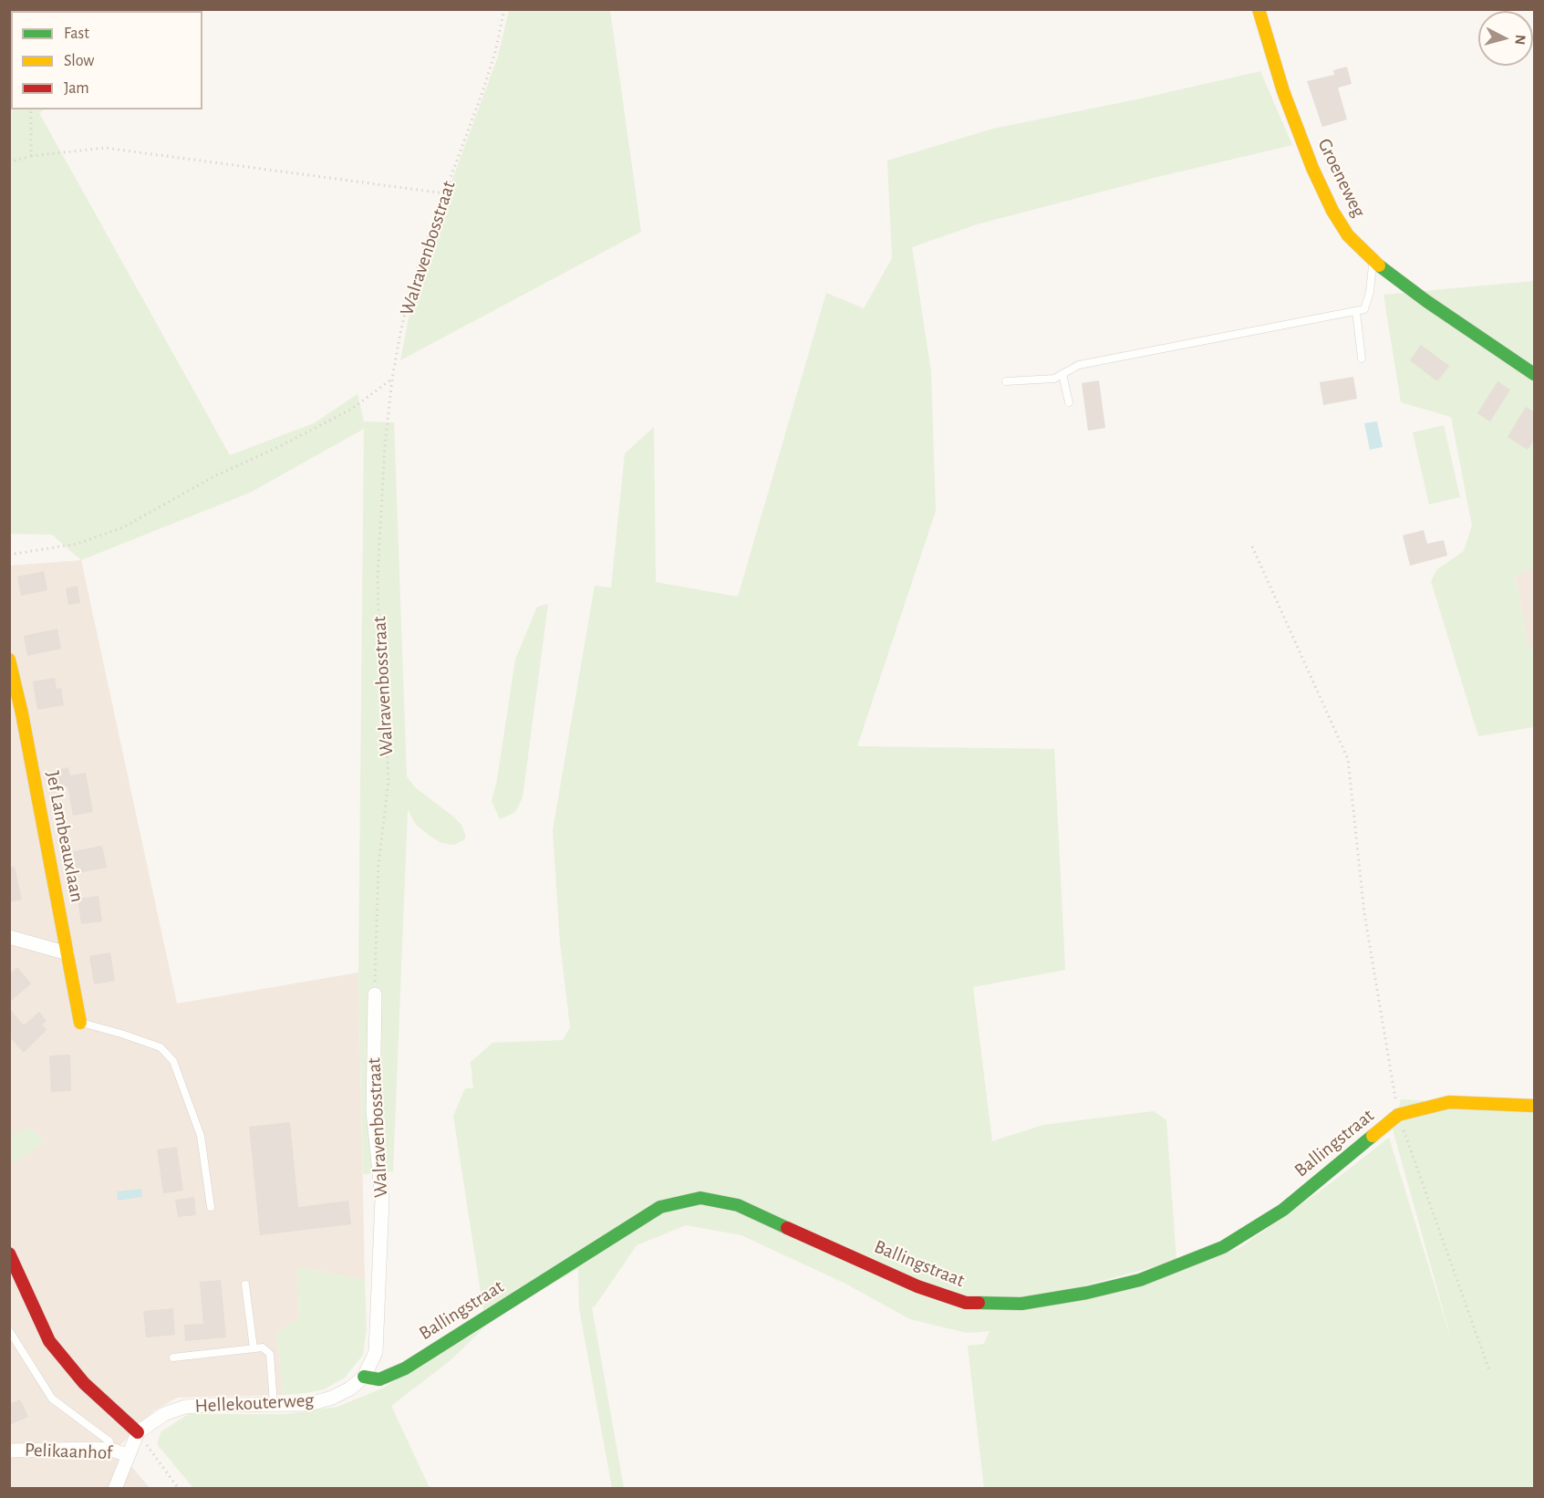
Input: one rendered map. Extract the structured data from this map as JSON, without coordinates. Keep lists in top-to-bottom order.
{
  "streets": {
    "street": [
      "Groeneweg",
      "Walravenbosstraat",
      "Jef Lambeauxlaan",
      "Ballingstraat",
      "Hellekouterweg",
      "Pelikaanhof"
    ]
  },
  "crossings": [
    ["Walravenbosstraat", "Ballingstraat"],
    ["Walravenbosstraat", "Hellekouterweg"],
    ["Ballingstraat", "Hellekouterweg"]
  ],
  "legend": ["Fast", "Slow", "Jam"],
  "north": "right"
}
